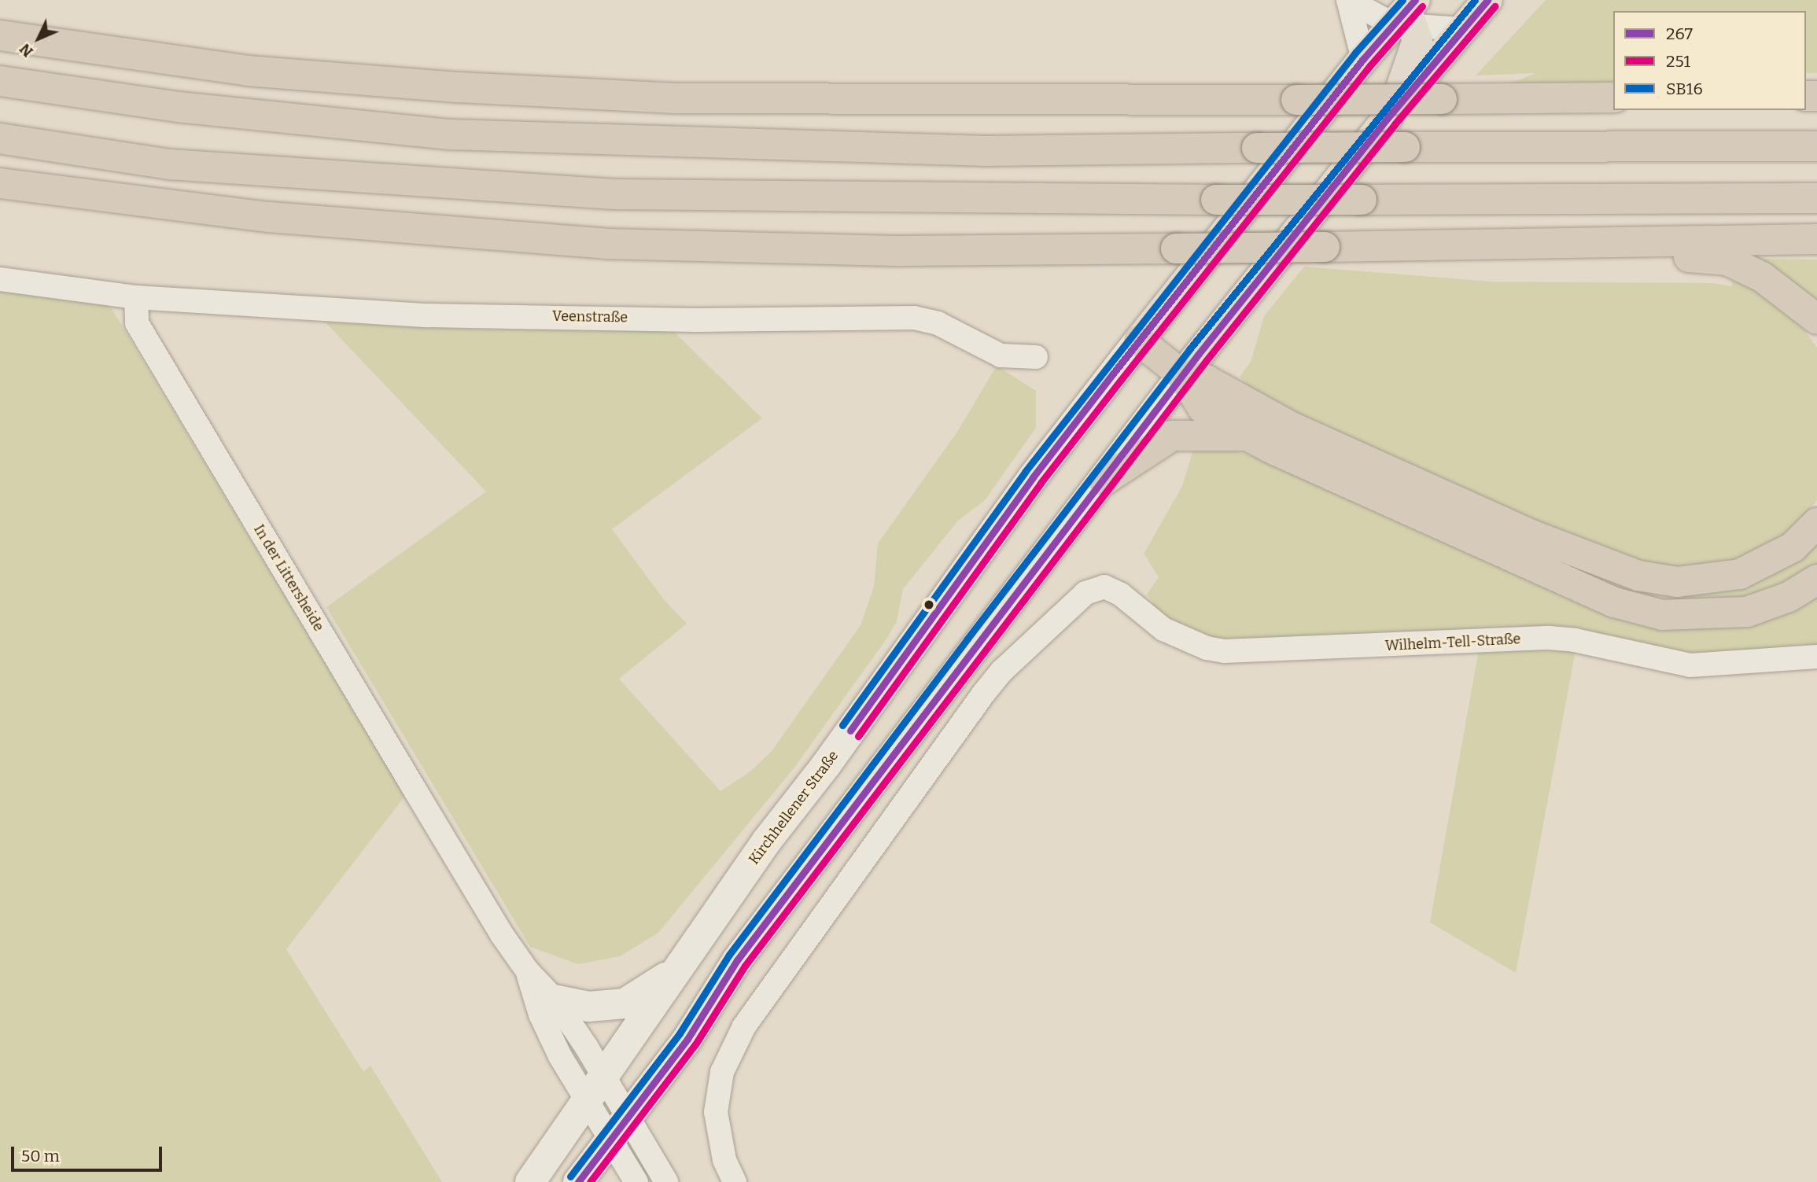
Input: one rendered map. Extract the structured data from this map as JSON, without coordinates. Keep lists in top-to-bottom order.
{
  "streets": {
    "main road": ["Kirchhellener Straße"],
    "street": ["Veenstraße", "In der Littersheide", "Wilhelm-Tell-Straße"]
  },
  "crossings": [
    ["Veenstraße", "In der Littersheide"],
    ["In der Littersheide", "Kirchhellener Straße"]
  ],
  "lines": ["transit line 267", "transit line SB16", "transit line 251"],
  "legend": ["267", "251", "SB16"],
  "scale_bar": "50 m",
  "north": "bottom left"
}
